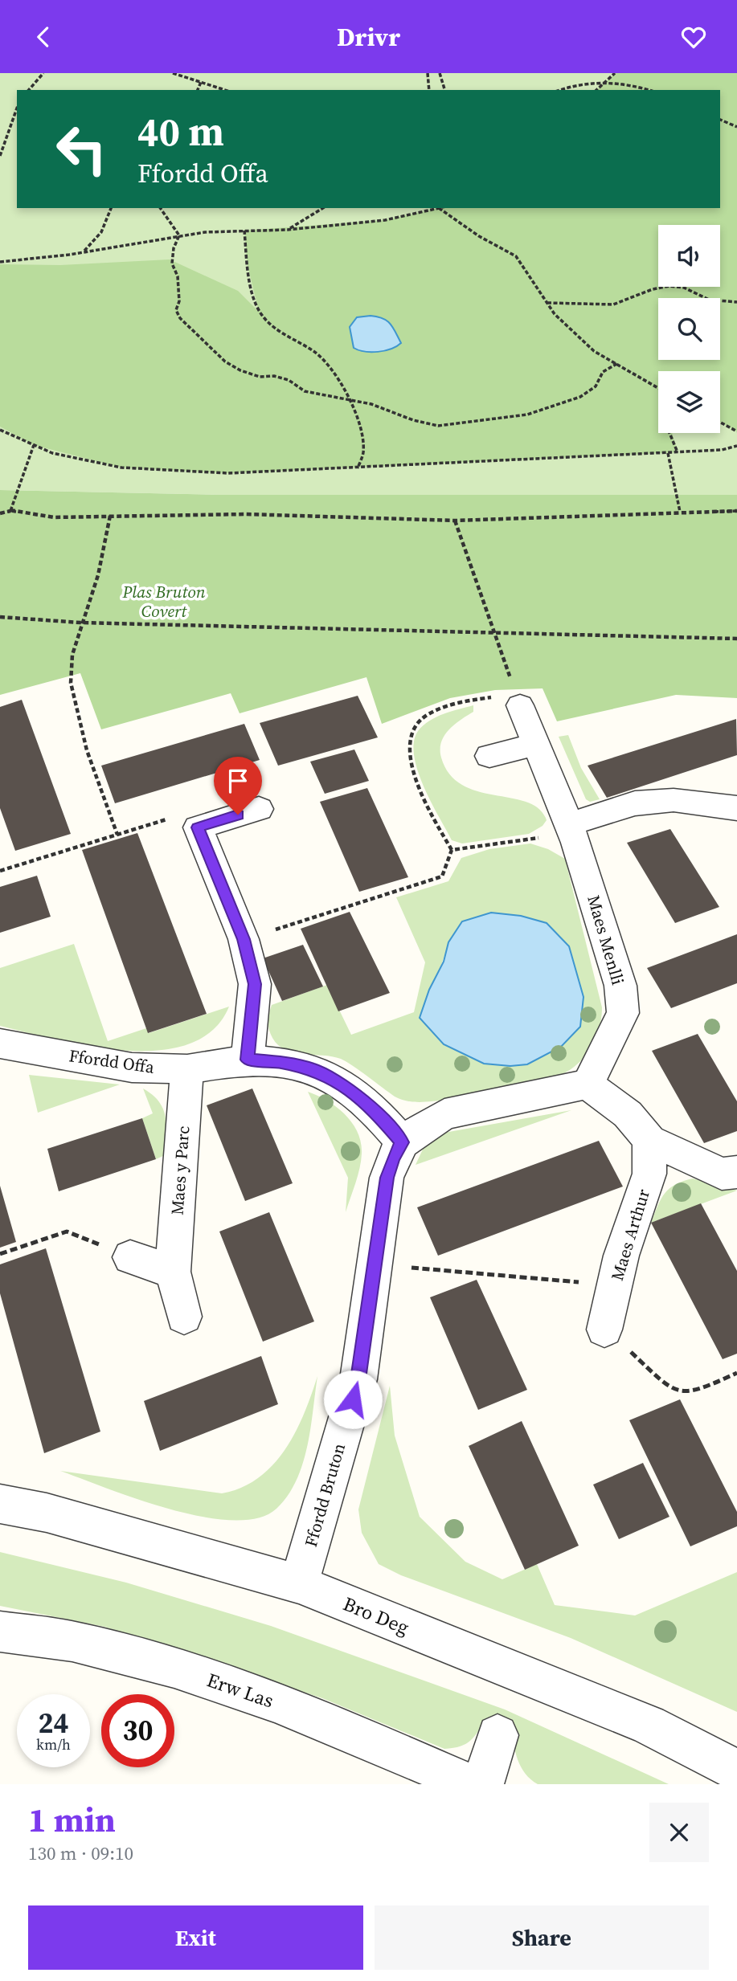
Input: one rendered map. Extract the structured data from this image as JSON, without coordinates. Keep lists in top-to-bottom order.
{
  "streets": {
    "street": [
      "Maes Menlli",
      "Ffordd Offa",
      "Maes y Parc",
      "Maes Arthur",
      "Ffordd Bruton",
      "Bro Deg",
      "Erw Las"
    ]
  },
  "crossings": [
    ["Ffordd Offa", "Maes y Parc"],
    ["Ffordd Offa", "Ffordd Bruton"],
    ["Ffordd Bruton", "Bro Deg"]
  ],
  "parks": ["Plas Bruton Covert"],
  "page": {
    "header": "Drivr",
    "turn": ["40 m", "Ffordd Offa"],
    "speed": "24 km/h",
    "limit": "30",
    "heading": ["1 min", "130 m · 09:10"],
    "buttons": ["Exit", "Share"]
  }
}
